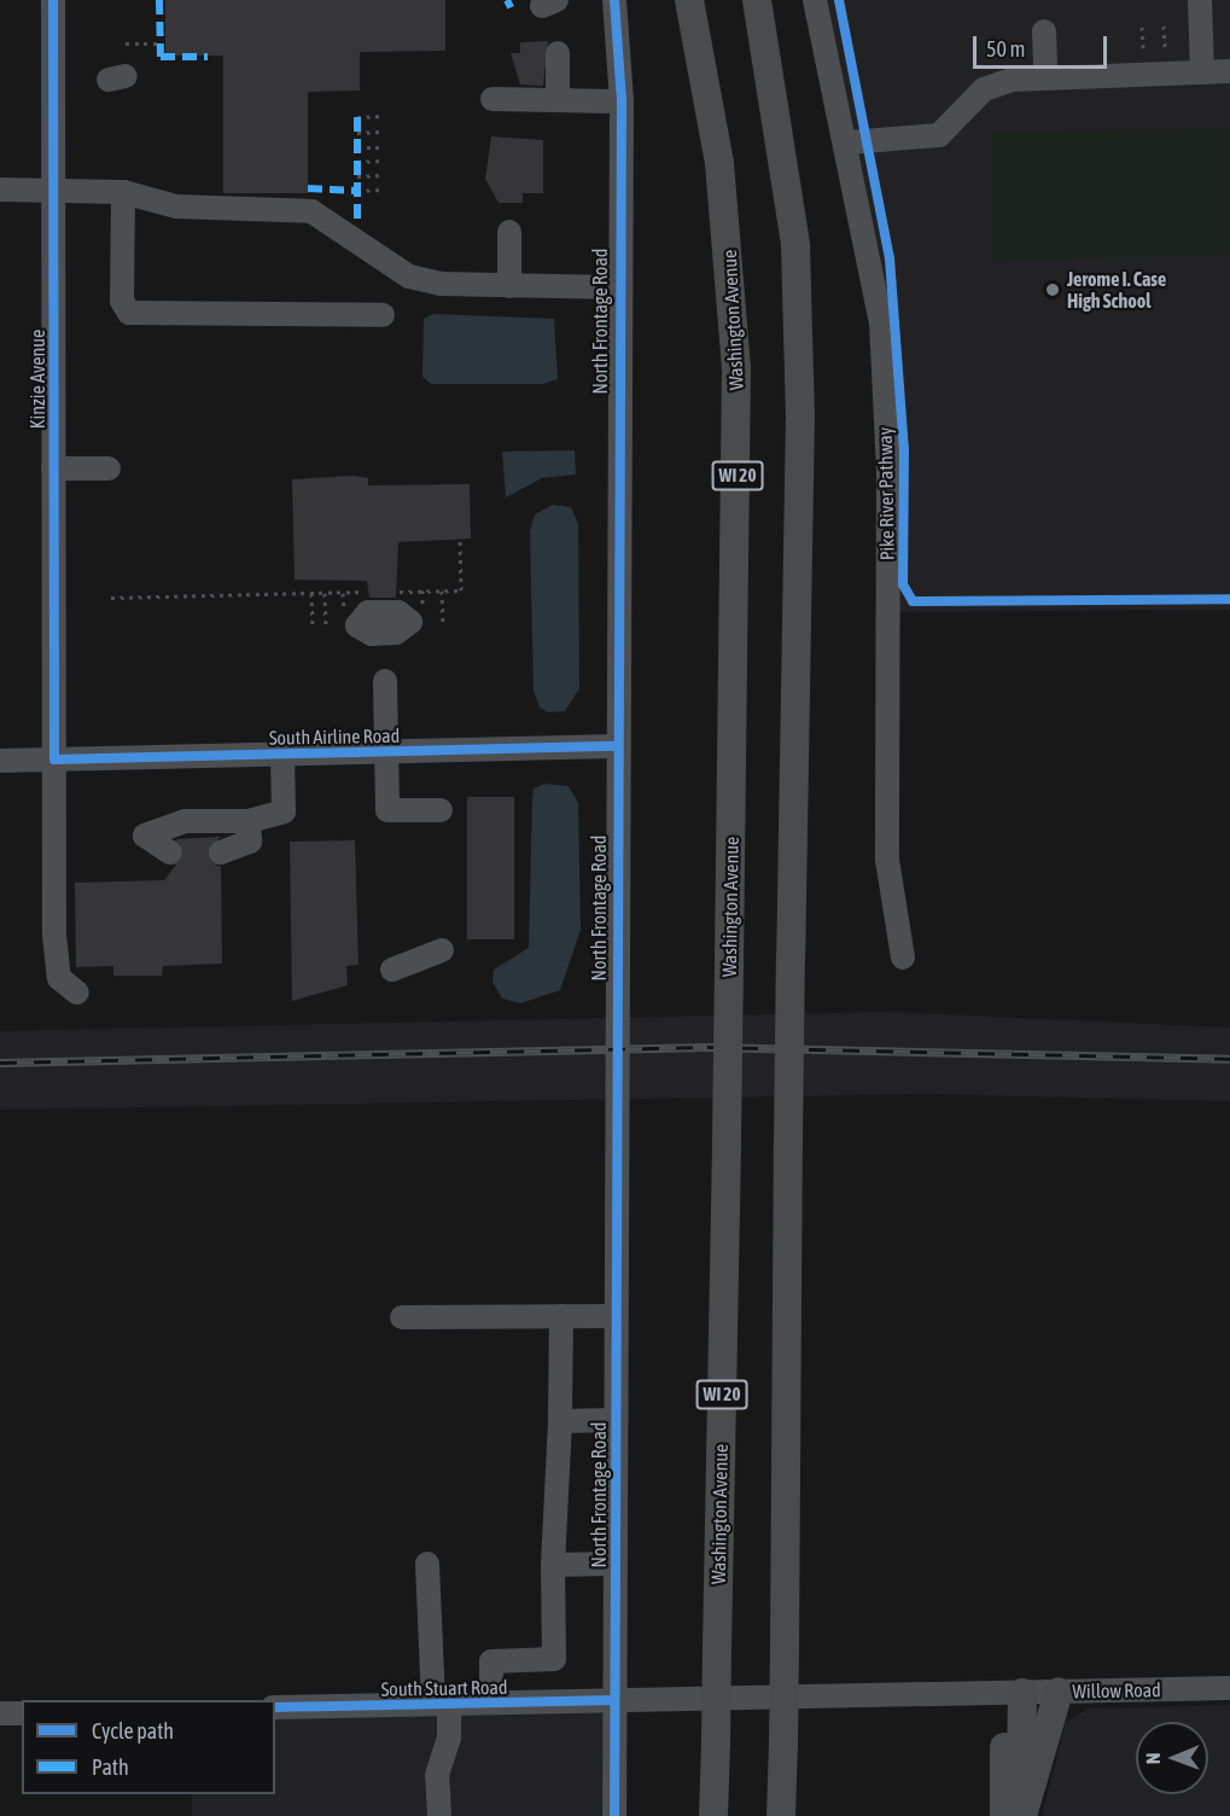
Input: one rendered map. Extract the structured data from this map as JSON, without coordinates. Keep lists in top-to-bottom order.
{
  "streets": {
    "main road": ["Washington Avenue", "WI 20"],
    "street": [
      "North Frontage Road",
      "Kinzie Avenue",
      "South Airline Road",
      "South Stuart Road",
      "Willow Road"
    ],
    "cycle path": ["Pike River Pathway"]
  },
  "crossings": [
    ["North Frontage Road", "South Airline Road"],
    ["North Frontage Road", "South Stuart Road"],
    ["Kinzie Avenue", "South Airline Road"],
    ["South Stuart Road", "Willow Road"]
  ],
  "places": ["Jerome I. Case High School"],
  "legend": ["Cycle path", "Path"],
  "scale_bar": "50 m",
  "north": "left"
}
